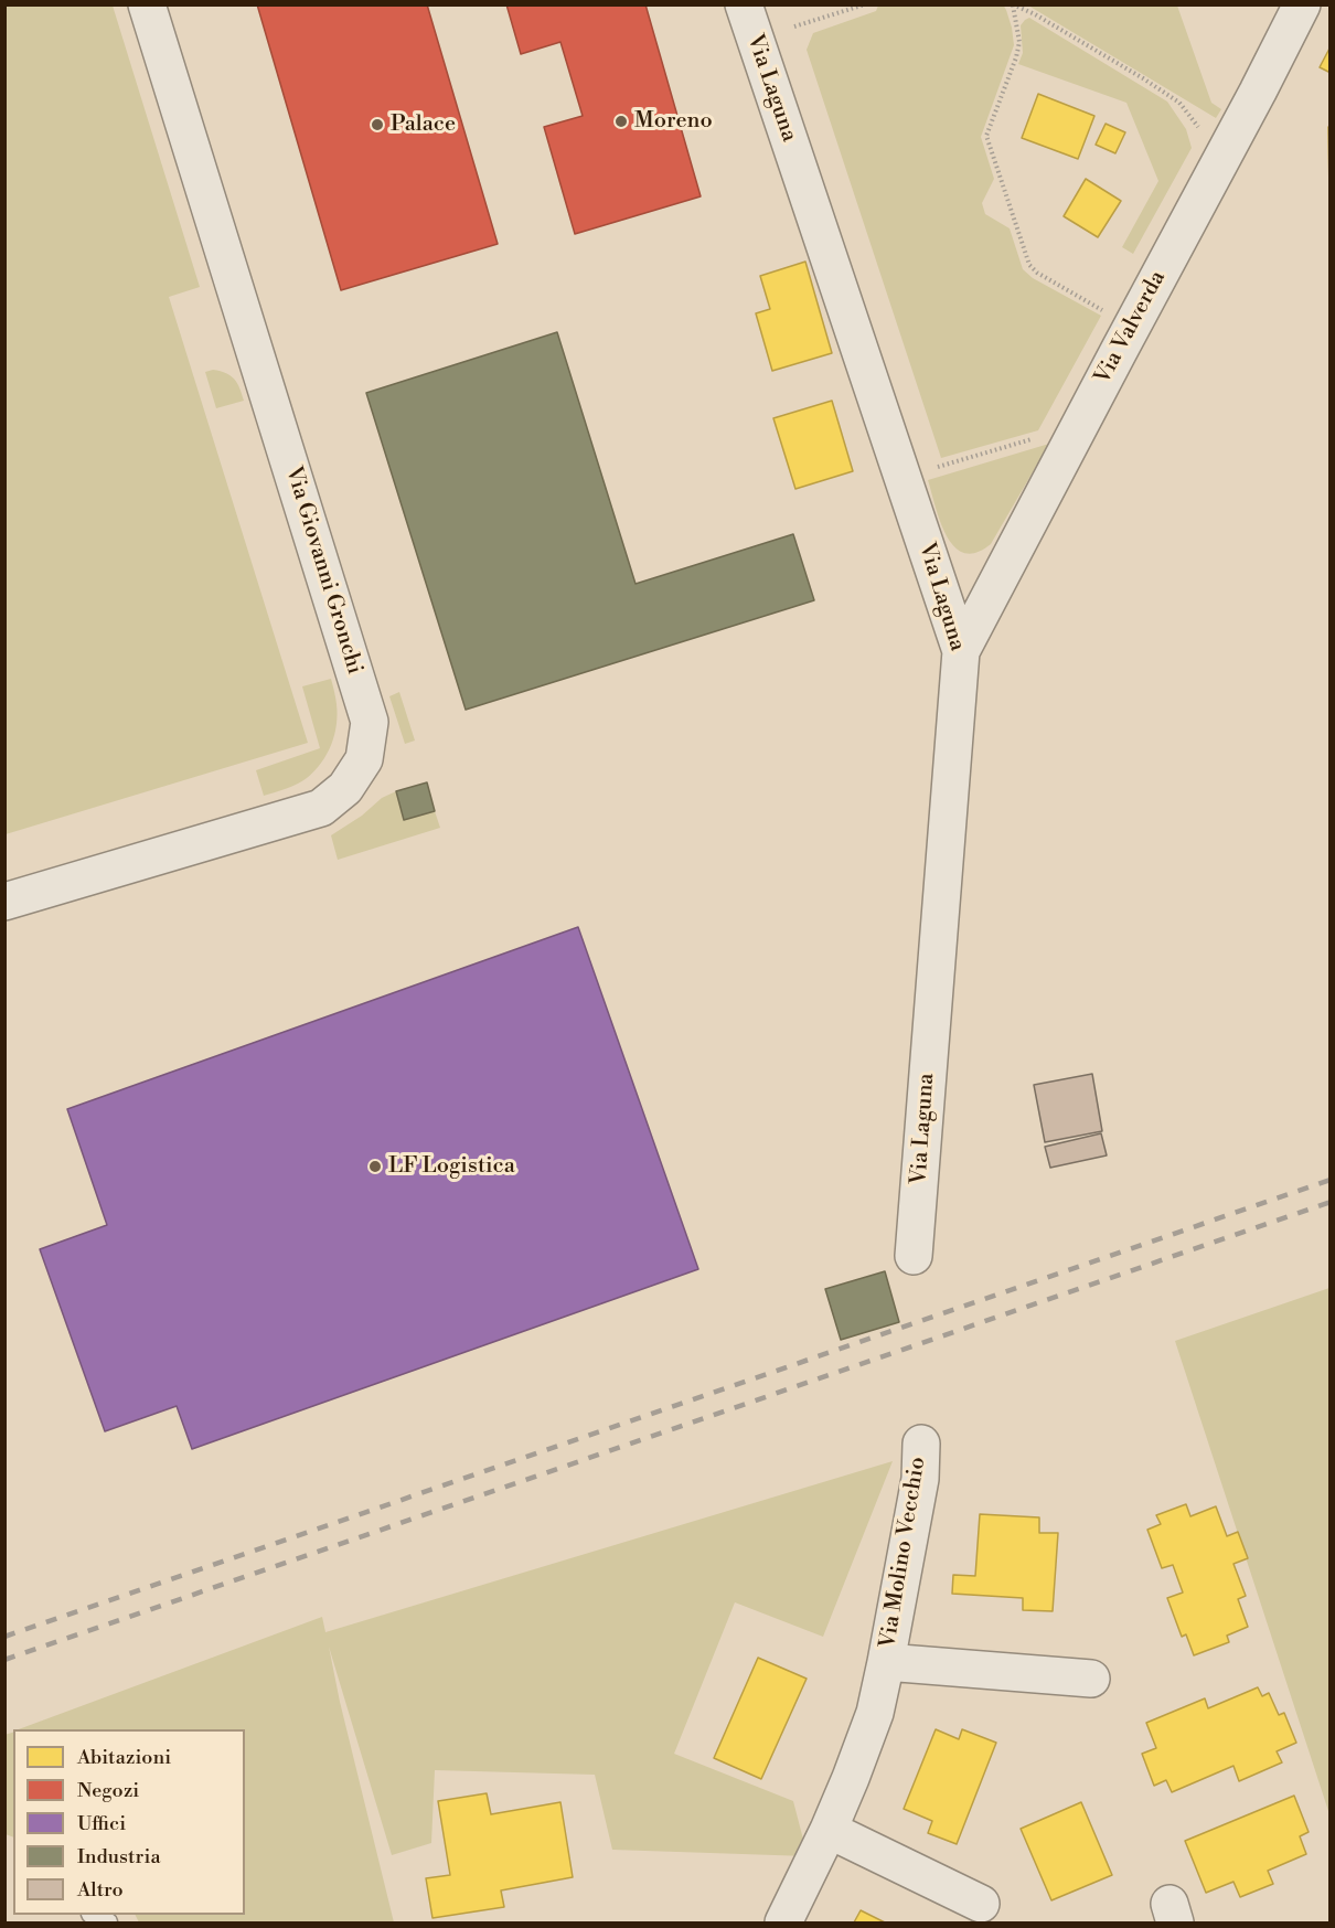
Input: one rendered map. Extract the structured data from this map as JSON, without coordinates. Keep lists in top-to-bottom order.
{
  "streets": {
    "street": [
      "Via Laguna",
      "Via Valverda",
      "Via Giovanni Gronchi",
      "Via Molino Vecchio"
    ]
  },
  "crossings": [
    ["Via Laguna", "Via Valverda"]
  ],
  "places": ["Moreno", "Palace", "LF Logistica"],
  "legend": [
    "Abitazioni",
    "Negozi",
    "Uffici",
    "Industria",
    "Altro"
  ]
}
